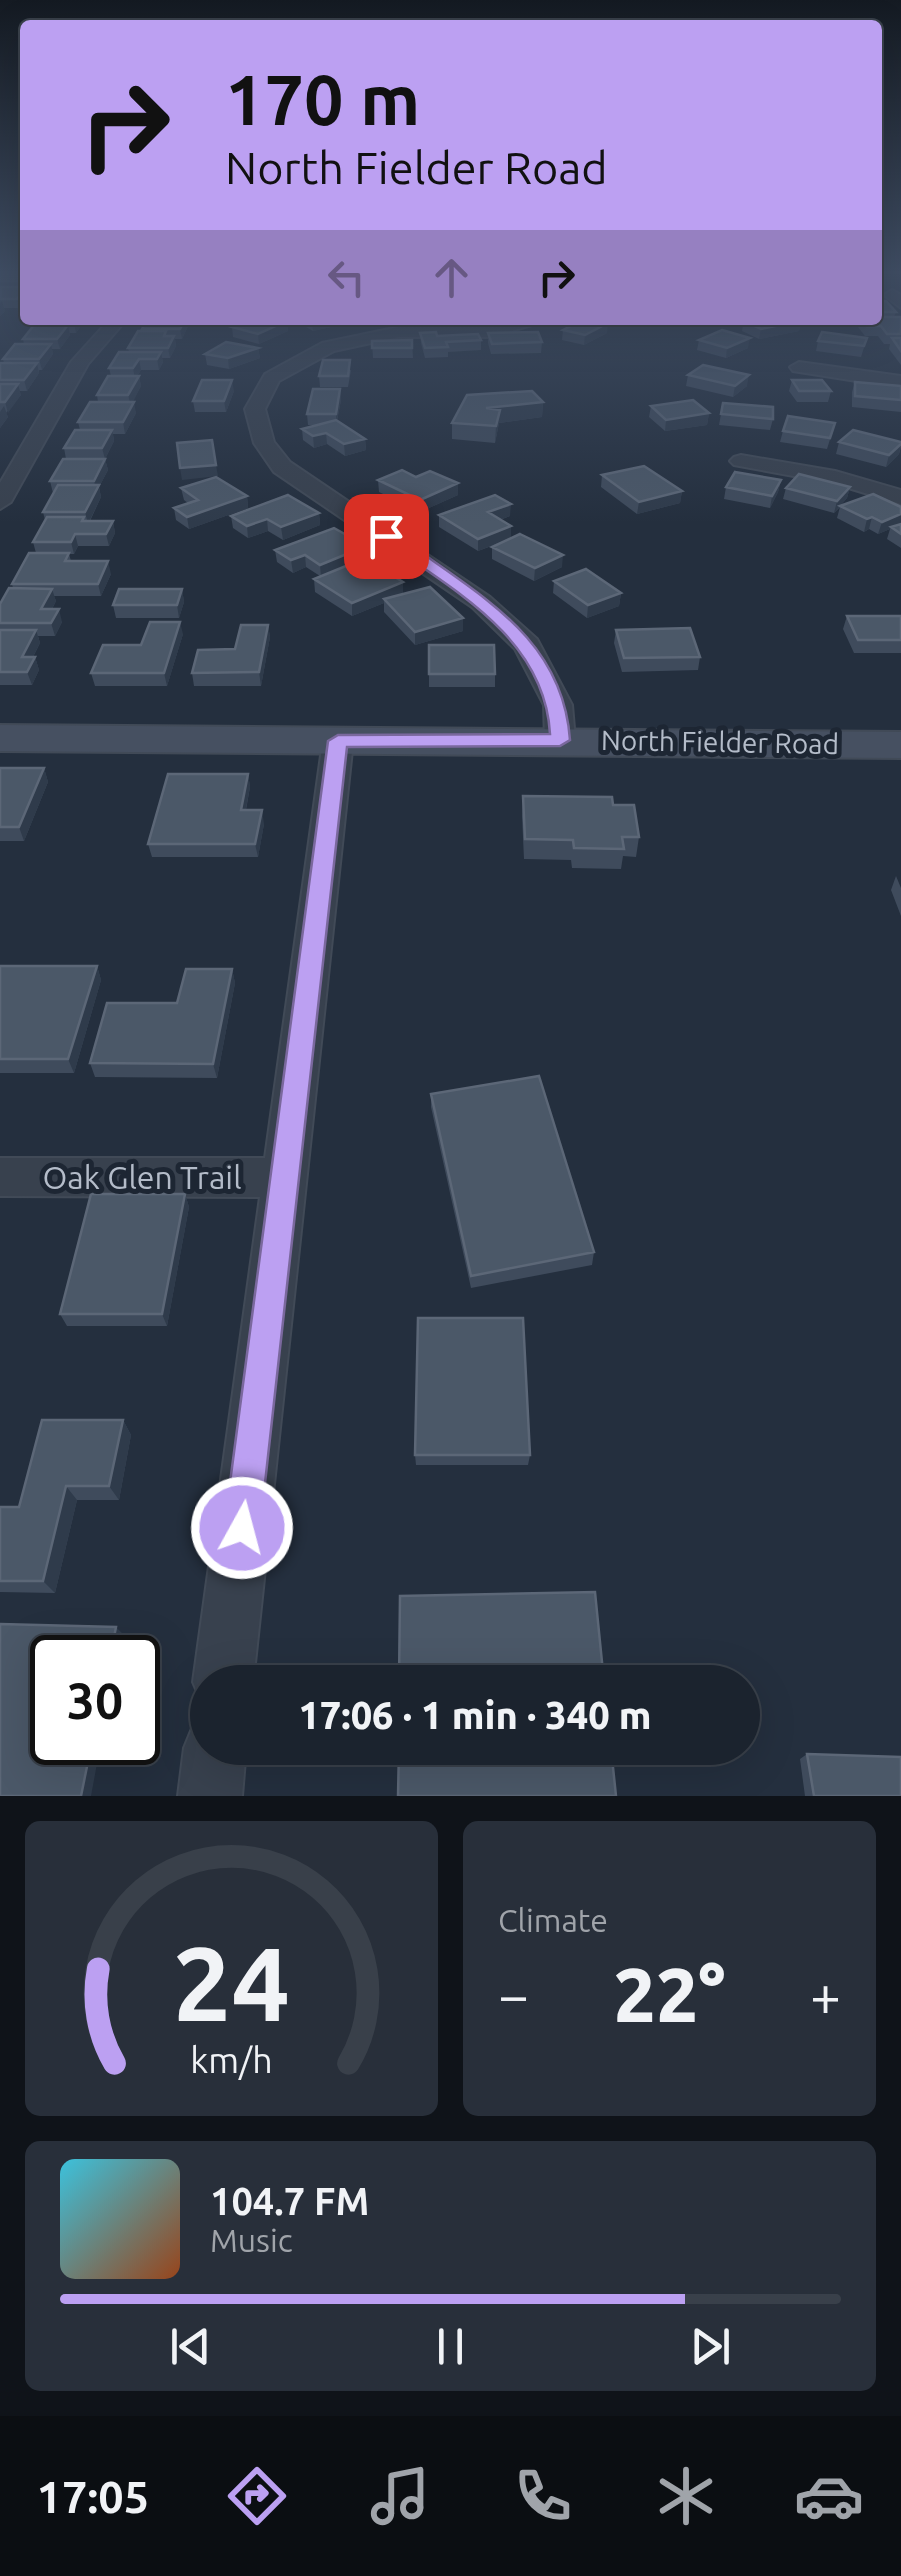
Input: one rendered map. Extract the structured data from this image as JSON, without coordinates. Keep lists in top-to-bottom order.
{
  "streets": {
    "main road": ["North Fielder Road"],
    "street": ["Oak Glen Trail"]
  },
  "page": {
    "turn": ["170 m", "North Fielder Road"],
    "limit": "30",
    "trip": "17:06 · 1 min · 340 m",
    "tile": "Climate",
    "heat": ["−", "22°", "+"],
    "song": ["104.7 FM", "Music"],
    "tabs": "17:05",
    "gauge": ["24", "km/h"]
  }
}
